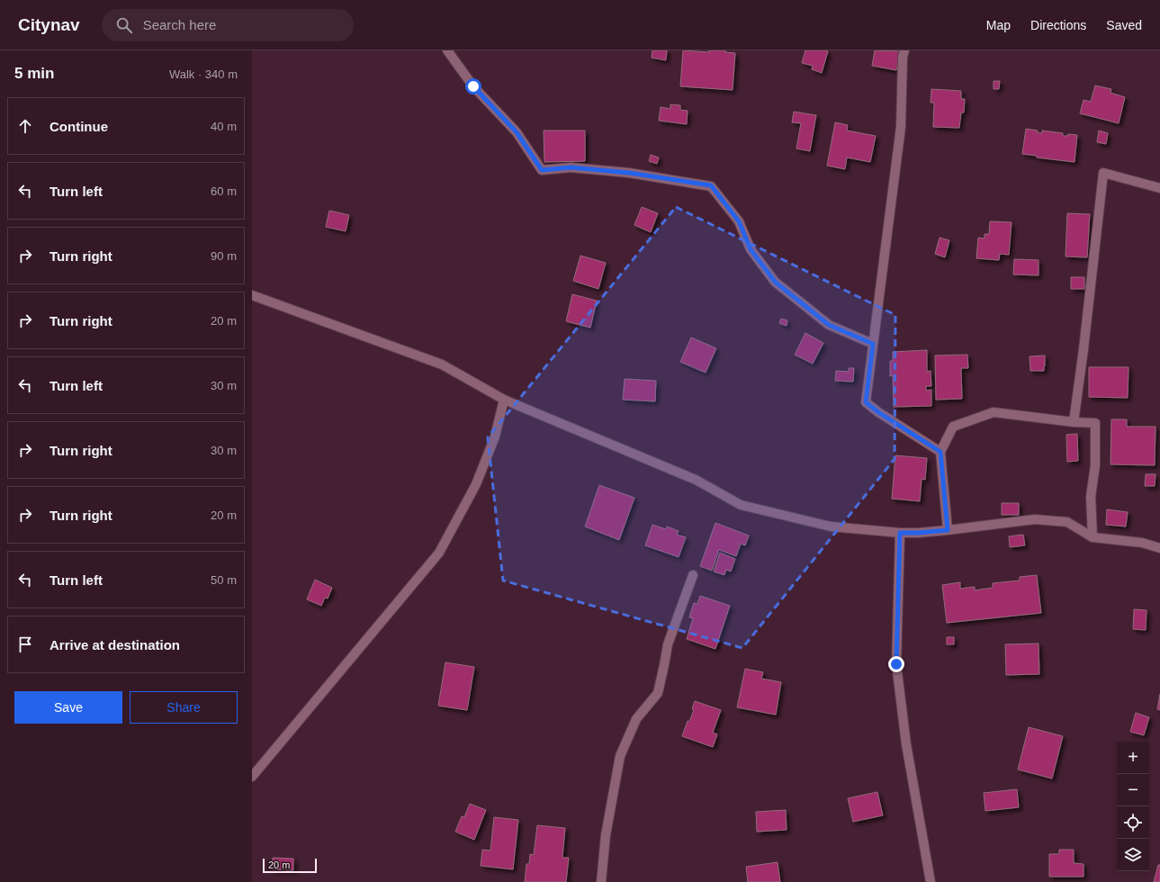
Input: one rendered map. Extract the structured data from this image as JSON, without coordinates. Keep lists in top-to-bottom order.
{
  "scale_bar": "20 m",
  "page": {
    "header": "Citynav",
    "search": "Search here",
    "nav": ["Map", "Directions", "Saved"],
    "heading": ["5 min", "Walk · 340 m"],
    "list": [
      ["Continue", "40 m"],
      ["Turn left", "60 m"],
      ["Turn right", "90 m"],
      ["Turn right", "20 m"],
      ["Turn left", "30 m"],
      ["Turn right", "30 m"],
      ["Turn right", "20 m"],
      ["Turn left", "50 m"],
      "Arrive at destination"
    ],
    "buttons": ["Save", "Share"],
    "map_buttons": ["+", "−"],
    "scale": "20 m"
  }
}
